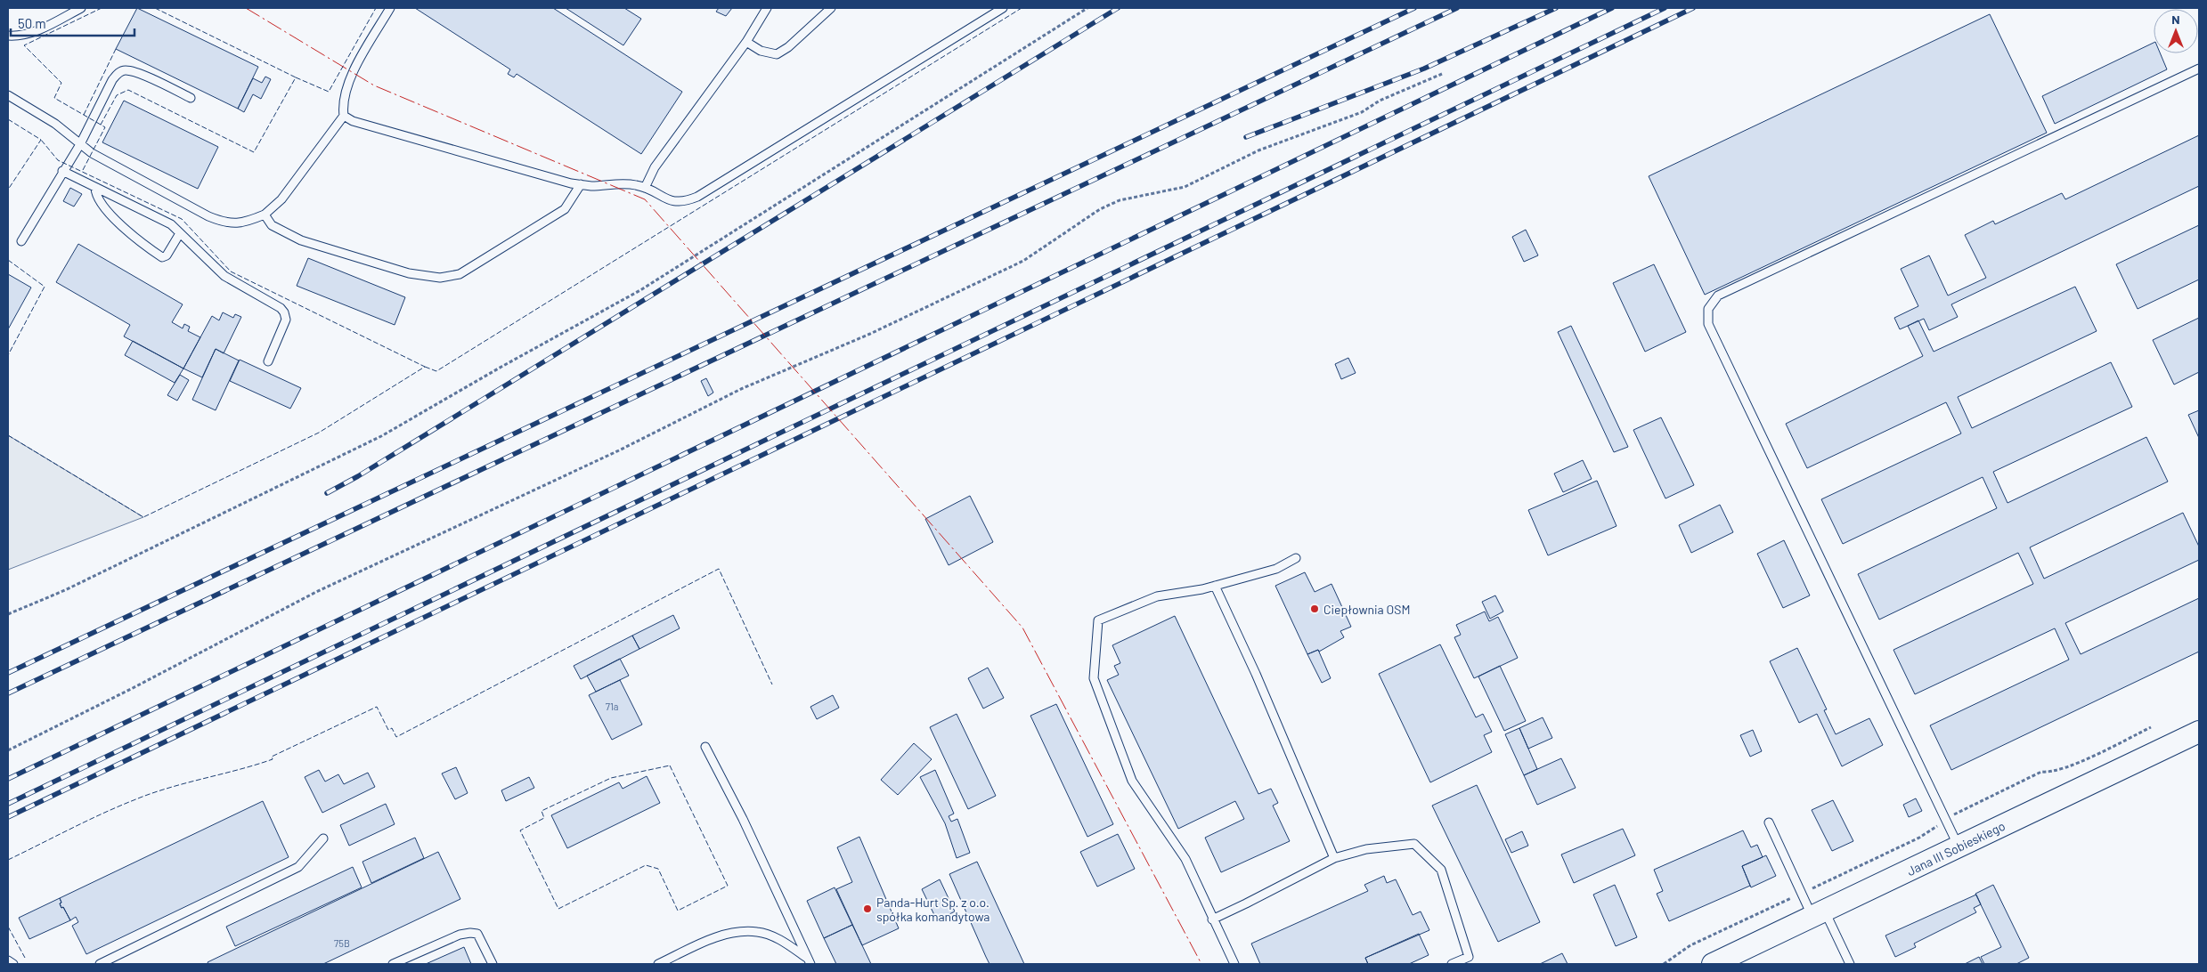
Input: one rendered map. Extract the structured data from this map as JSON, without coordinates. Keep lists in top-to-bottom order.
{
  "streets": {
    "main road": ["Jana III Sobieskiego"]
  },
  "places": ["Ciepłownia OSM", "Panda-Hurt Sp. z o.o. spółka komandytowa"],
  "house_numbers": ["71a", "75B"],
  "scale_bar": "50 m",
  "north": "top"
}
